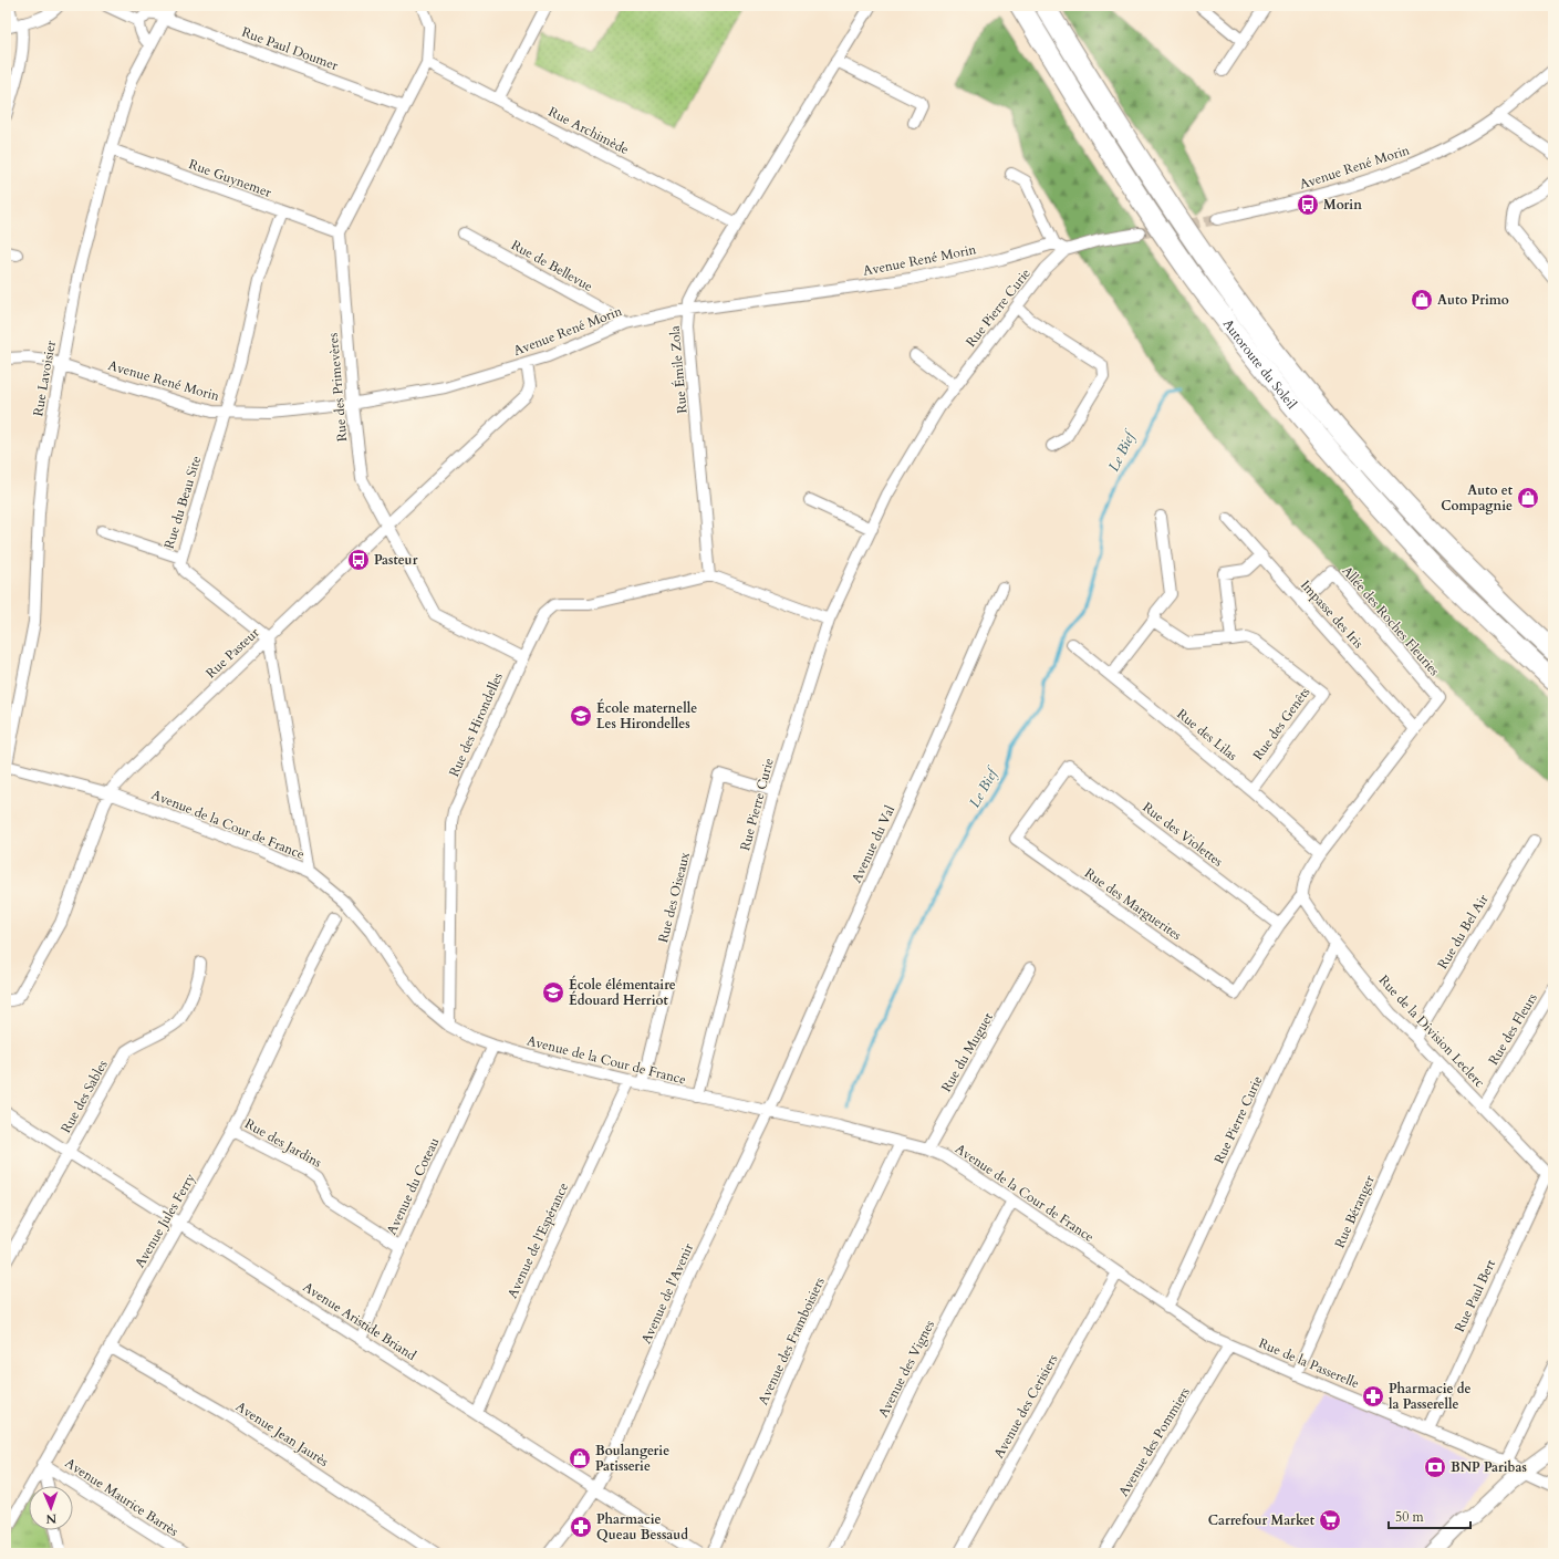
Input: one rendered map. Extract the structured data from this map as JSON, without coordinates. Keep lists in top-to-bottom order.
{
  "streets": {
    "highway": ["Autoroute du Soleil"],
    "street": [
      "Rue Paul Doumer",
      "Rue Archimède",
      "Avenue René Morin",
      "Rue Guynemer",
      "Rue de Bellevue",
      "Rue Pierre Curie",
      "Rue Émile Zola",
      "Rue Lavoisier",
      "Rue des Primevères",
      "Rue du Beau Site",
      "Impasse des Iris",
      "Allée des Roches Fleuries",
      "Rue Pasteur",
      "Rue des Genêts",
      "Rue des Hirondelles",
      "Rue des Lilas",
      "Avenue de la Cour de France",
      "Rue des Violettes",
      "Avenue du Val",
      "Rue des Oiseaux",
      "Rue des Marguerites",
      "Rue du Bel Air",
      "Rue des Fleurs",
      "Rue de la Division Leclerc",
      "Rue du Muguet",
      "Rue des Sables",
      "Rue des Jardins",
      "Avenue du Coteau",
      "Rue Béranger",
      "Avenue Jules Ferry",
      "Avenue de l'Espérance",
      "Avenue de l'Avenir",
      "Rue Paul Bert",
      "Avenue Aristide Briand",
      "Avenue des Framboisiers",
      "Rue de la Passerelle",
      "Avenue des Vignes",
      "Avenue des Cerisiers",
      "Avenue Jean Jaurès",
      "Avenue des Pommiers",
      "Avenue Maurice Barrès"
    ]
  },
  "crossings": [
    ["Rue Paul Doumer", "Rue Lavoisier"],
    ["Rue Archimède", "Rue Émile Zola"],
    ["Avenue René Morin", "Rue de Bellevue"],
    ["Avenue René Morin", "Rue Émile Zola"],
    ["Avenue René Morin", "Rue Lavoisier"],
    ["Avenue René Morin", "Rue des Primevères"],
    ["Avenue René Morin", "Rue du Beau Site"],
    ["Avenue René Morin", "Rue Pasteur"],
    ["Rue Guynemer", "Rue Lavoisier"],
    ["Rue Guynemer", "Rue des Primevères"],
    ["Rue Guynemer", "Rue du Beau Site"],
    ["Rue Pierre Curie", "Avenue de la Cour de France"],
    ["Rue Pierre Curie", "Rue des Oiseaux"],
    ["Rue Pierre Curie", "Rue de la Division Leclerc"],
    ["Rue Émile Zola", "Rue des Hirondelles"],
    ["Rue Lavoisier", "Avenue de la Cour de France"],
    ["Rue des Primevères", "Rue Pasteur"],
    ["Rue des Primevères", "Rue des Hirondelles"],
    ["Rue du Beau Site", "Rue Pasteur"],
    ["Impasse des Iris", "Allée des Roches Fleuries"],
    ["Rue Pasteur", "Avenue de la Cour de France"],
    ["Rue des Genêts", "Rue des Lilas"],
    ["Rue des Hirondelles", "Avenue de la Cour de France"],
    ["Avenue de la Cour de France", "Avenue du Val"],
    ["Avenue de la Cour de France", "Rue des Oiseaux"],
    ["Avenue de la Cour de France", "Rue du Muguet"],
    ["Avenue de la Cour de France", "Avenue du Coteau"],
    ["Avenue de la Cour de France", "Avenue de l'Espérance"],
    ["Avenue de la Cour de France", "Avenue de l'Avenir"],
    ["Avenue de la Cour de France", "Avenue des Framboisiers"],
    ["Avenue de la Cour de France", "Rue de la Passerelle"],
    ["Avenue de la Cour de France", "Avenue des Vignes"],
    ["Avenue de la Cour de France", "Avenue des Cerisiers"],
    ["Avenue de la Cour de France", "Avenue des Pommiers"],
    ["Rue des Violettes", "Rue des Marguerites"],
    ["Avenue du Val", "Avenue de l'Avenir"],
    ["Rue du Bel Air", "Rue de la Division Leclerc"],
    ["Rue des Fleurs", "Rue de la Division Leclerc"],
    ["Rue de la Division Leclerc", "Rue Béranger"],
    ["Rue de la Division Leclerc", "Rue Paul Bert"],
    ["Rue des Sables", "Avenue Aristide Briand"],
    ["Rue des Jardins", "Avenue du Coteau"],
    ["Rue des Jardins", "Avenue Jules Ferry"],
    ["Avenue du Coteau", "Avenue Aristide Briand"],
    ["Rue Béranger", "Rue de la Passerelle"],
    ["Avenue Jules Ferry", "Avenue Aristide Briand"],
    ["Avenue Jules Ferry", "Avenue Jean Jaurès"],
    ["Avenue Jules Ferry", "Avenue Maurice Barrès"],
    ["Avenue de l'Espérance", "Avenue Aristide Briand"],
    ["Avenue de l'Avenir", "Avenue Aristide Briand"],
    ["Rue Paul Bert", "Rue de la Passerelle"],
    ["Rue de la Passerelle", "Avenue des Pommiers"]
  ],
  "water": ["Le Bief"],
  "places": {
    "bus stop": ["Morin", "Pasteur"],
    "shop": ["Auto Primo", "Auto et Compagnie", "Boulangerie Patisserie"],
    "school or university": ["École maternelle Les Hirondelles", "École élémentaire Édouard Herriot"],
    "pharmacy": ["Pharmacie de la Passerelle", "Pharmacie Queau Bessaud"],
    "bank": ["BNP Paribas"],
    "supermarket": ["Carrefour Market"]
  },
  "scale_bar": "50 m",
  "north": "bottom"
}
